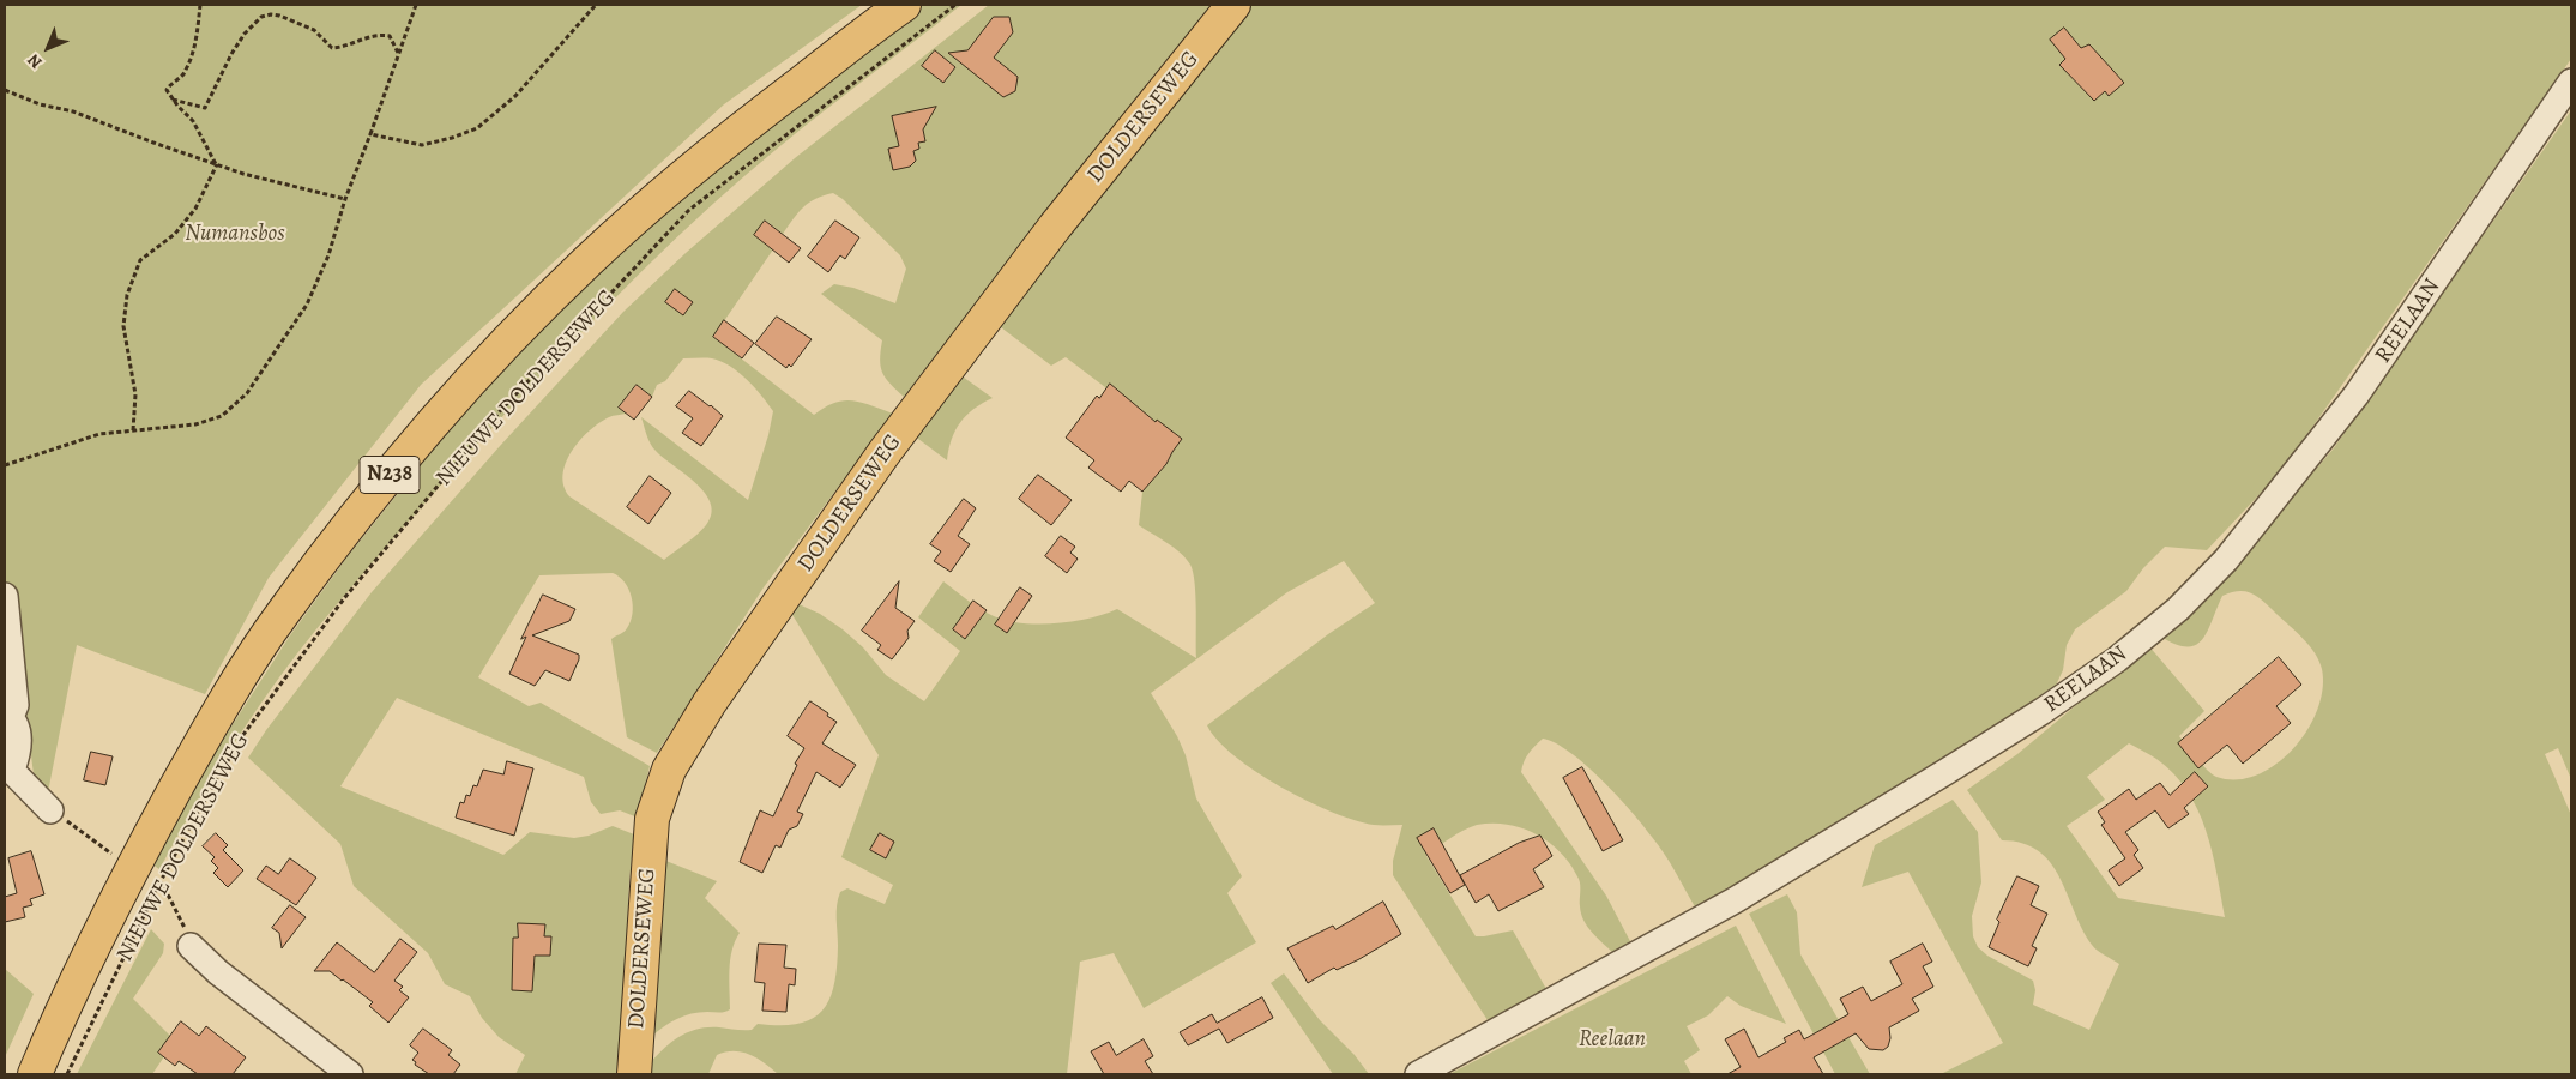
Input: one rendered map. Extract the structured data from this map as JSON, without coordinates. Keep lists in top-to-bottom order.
{
  "streets": {
    "main road": ["DOLDERSEWEG", "NIEUWE DOLDERSEWEG", "N238"],
    "street": ["REELAAN"]
  },
  "parks": ["Numansbos", "Reelaan"],
  "north": "bottom left"
}
